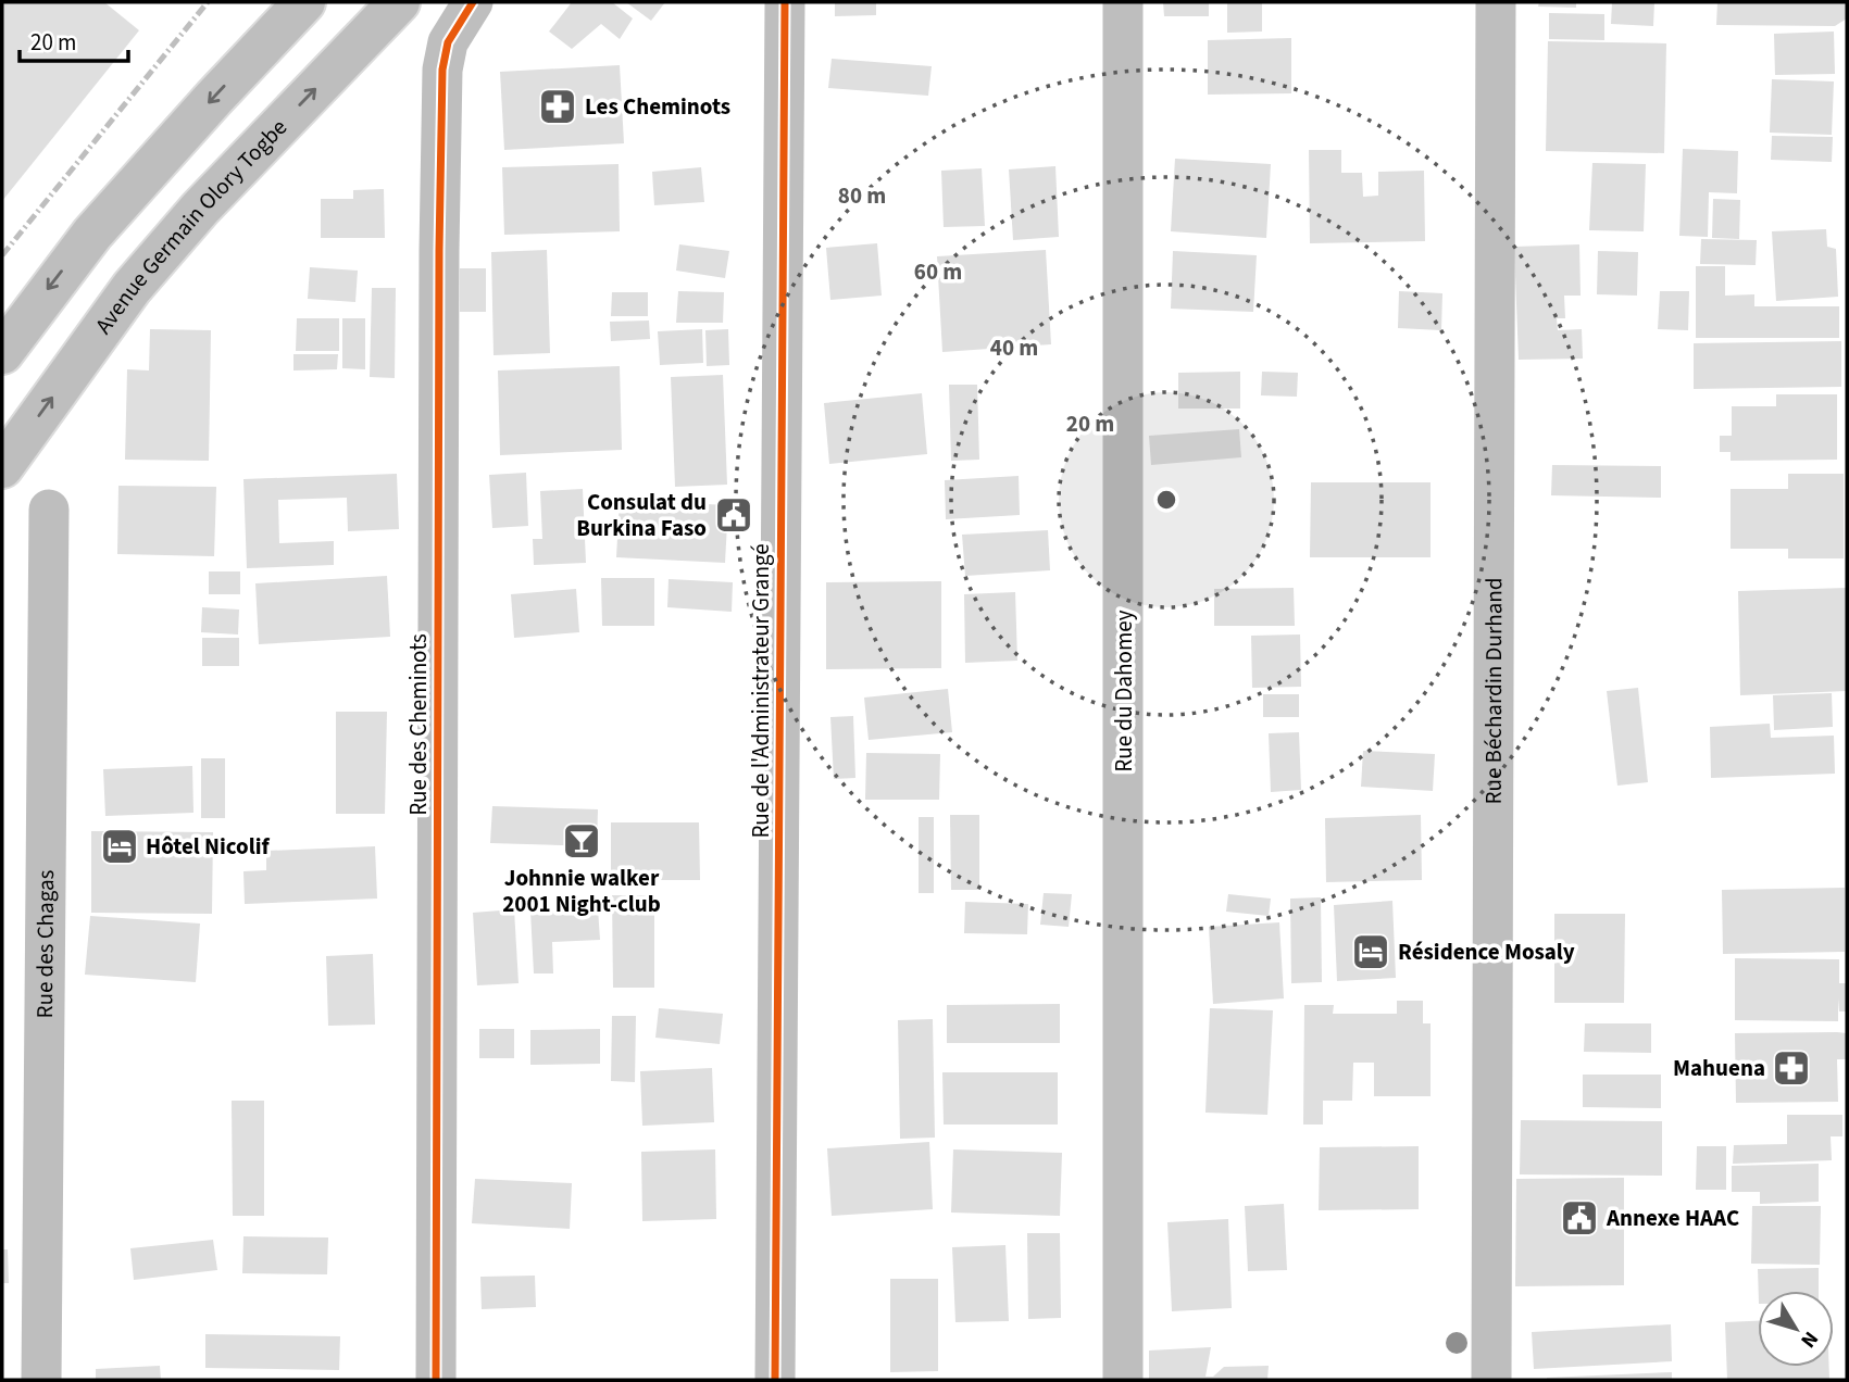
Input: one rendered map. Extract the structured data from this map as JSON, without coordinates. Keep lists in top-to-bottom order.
{
  "streets": {
    "highway": ["Avenue Germain Olory Togbe"],
    "street": [
      "Rue de l'Administrateur Grangé",
      "Rue du Dahomey",
      "Rue Béchardin Durhand",
      "Rue des Cheminots",
      "Rue des Chagas"
    ]
  },
  "places": {
    "pharmacy": ["Les Cheminots", "Mahuena"],
    "public building": ["Consulat du Burkina Faso", "Annexe HAAC"],
    "bar": ["Johnnie walker 2001 Night-club"],
    "hotel": ["Hôtel Nicolif", "Résidence Mosaly"]
  },
  "scale_bar": "20 m",
  "north": "bottom right",
  "rings": [
    "80 m",
    "60 m",
    "40 m",
    "20 m"
  ]
}
